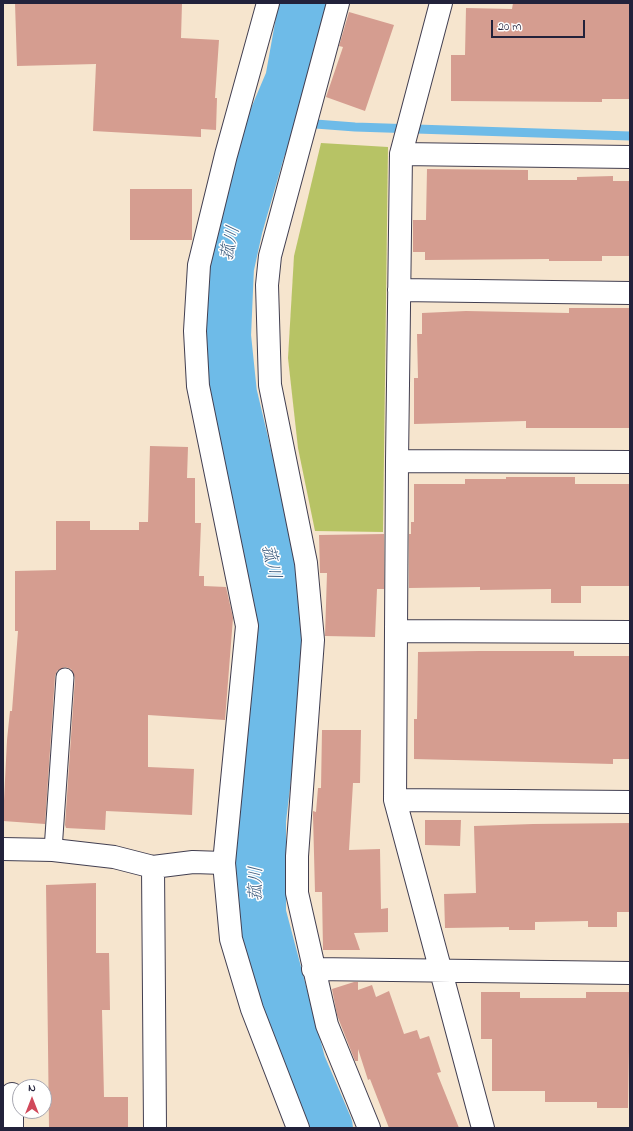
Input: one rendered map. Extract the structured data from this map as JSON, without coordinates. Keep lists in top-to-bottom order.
{
  "water": ["菰川"],
  "scale_bar": "20 m",
  "north": "top"
}
